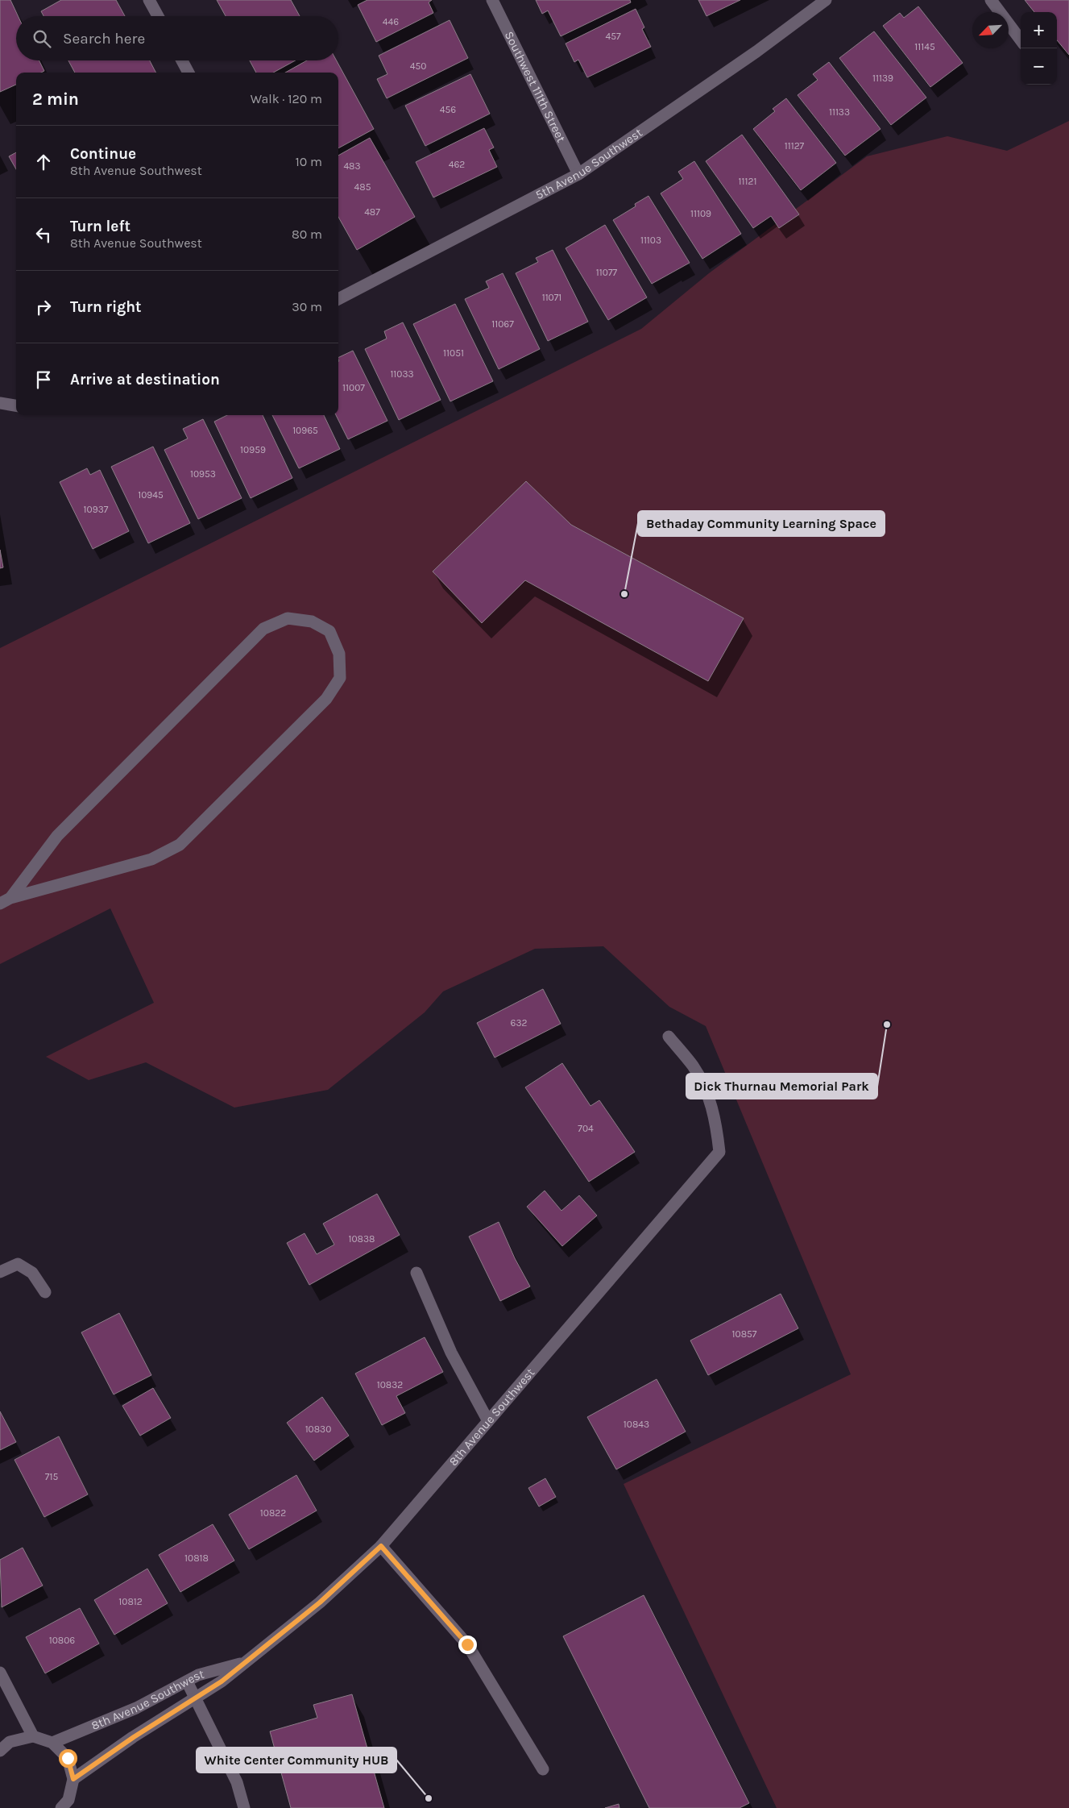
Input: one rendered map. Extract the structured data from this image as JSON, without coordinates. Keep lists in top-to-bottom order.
{
  "streets": {
    "street": ["Southwest 111th Street", "5th Avenue Southwest", "8th Avenue Southwest"]
  },
  "crossings": [
    ["Southwest 111th Street", "5th Avenue Southwest"]
  ],
  "places": ["Bethaday Community Learning Space", "Dick Thurnau Memorial Park", "White Center Community HUB"],
  "house_numbers": [
    "446",
    "457",
    "11145",
    "450",
    "11139",
    "456",
    "11133",
    "11127",
    "462",
    "483",
    "11121",
    "485",
    "487",
    "11109",
    "11103",
    "11077",
    "11071",
    "11067",
    "11051",
    "11033",
    "11007",
    "10965",
    "10959",
    "10953",
    "10945",
    "10937",
    "632",
    "704",
    "10838",
    "10857",
    "10832",
    "10843",
    "10830",
    "715",
    "10822",
    "10818",
    "10812",
    "10806"
  ],
  "north": "bottom left",
  "page": {
    "map_buttons": ["+", "−"],
    "search": "Search here",
    "heading": ["2 min", "Walk · 120 m"],
    "list": [
      ["Continue", "8th Avenue Southwest", "10 m"],
      ["Turn left", "8th Avenue Southwest", "80 m"],
      ["Turn right", "30 m"],
      "Arrive at destination"
    ]
  }
}
